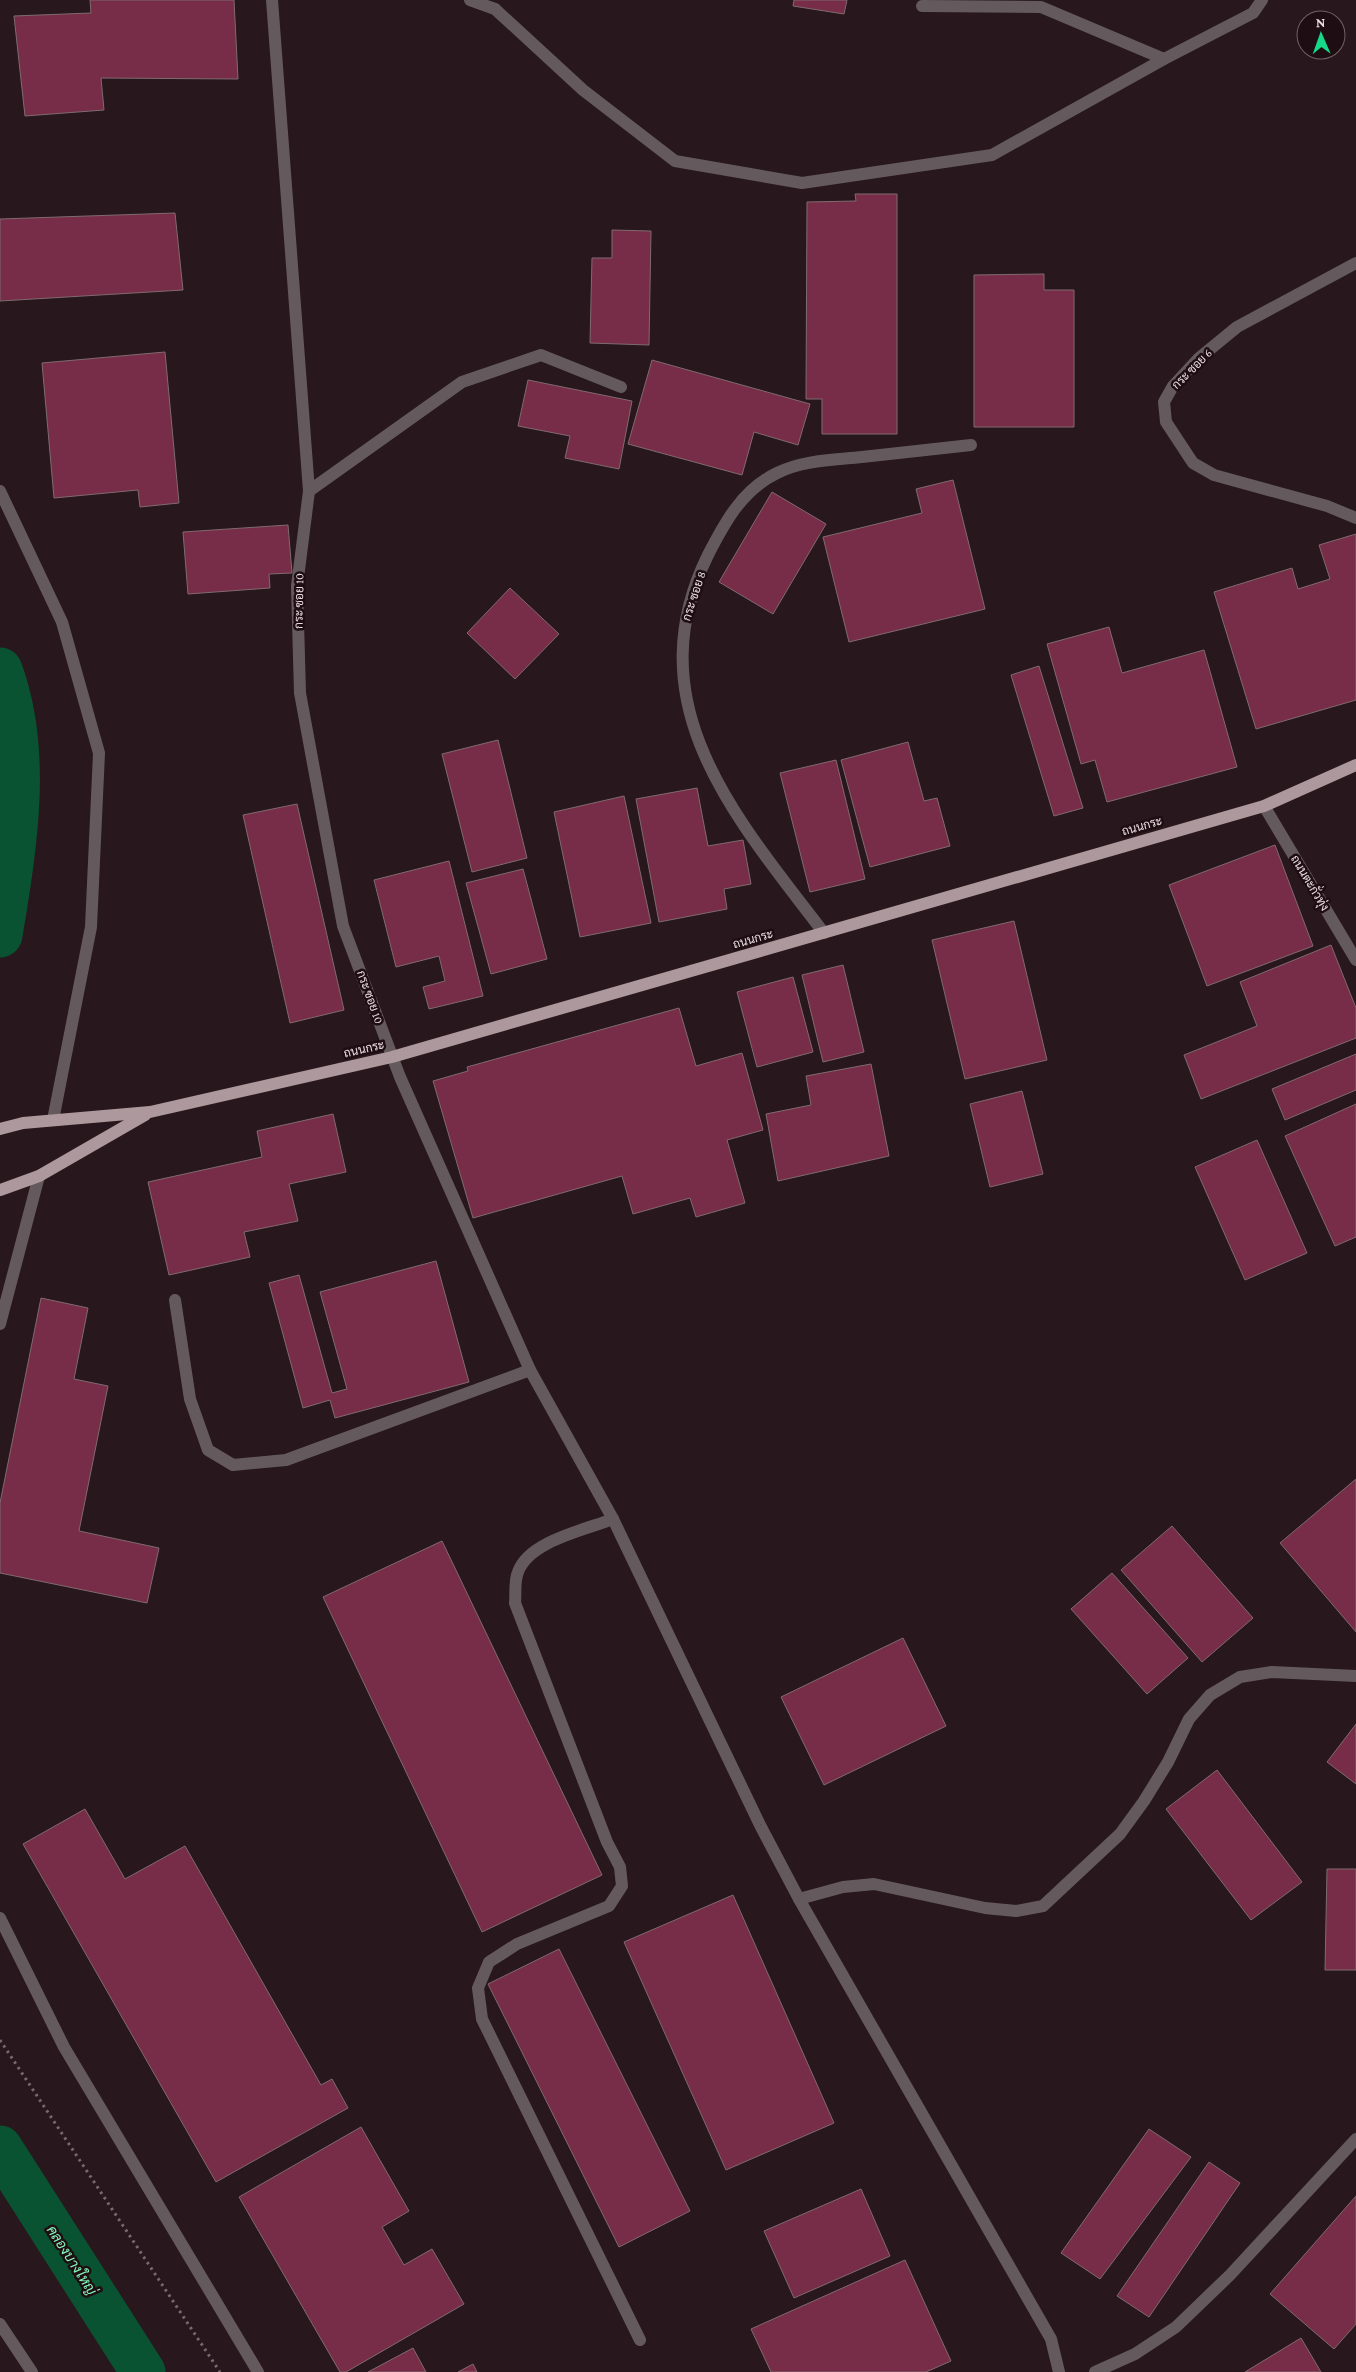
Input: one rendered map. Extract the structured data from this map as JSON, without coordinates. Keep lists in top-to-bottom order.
{
  "streets": {
    "main road": ["ถนนกระ"],
    "street": [
      "กระ ซอย 6",
      "กระ ซอย 8",
      "กระ ซอย 10",
      "ถนนตะกั่วทุ่ง"
    ]
  },
  "crossings": [
    ["กระ ซอย 8", "ถนนกระ"],
    ["กระ ซอย 10", "ถนนกระ"],
    ["ถนนกระ", "ถนนตะกั่วทุ่ง"]
  ],
  "water": ["คลองบางใหญ่"],
  "north": "top"
}
